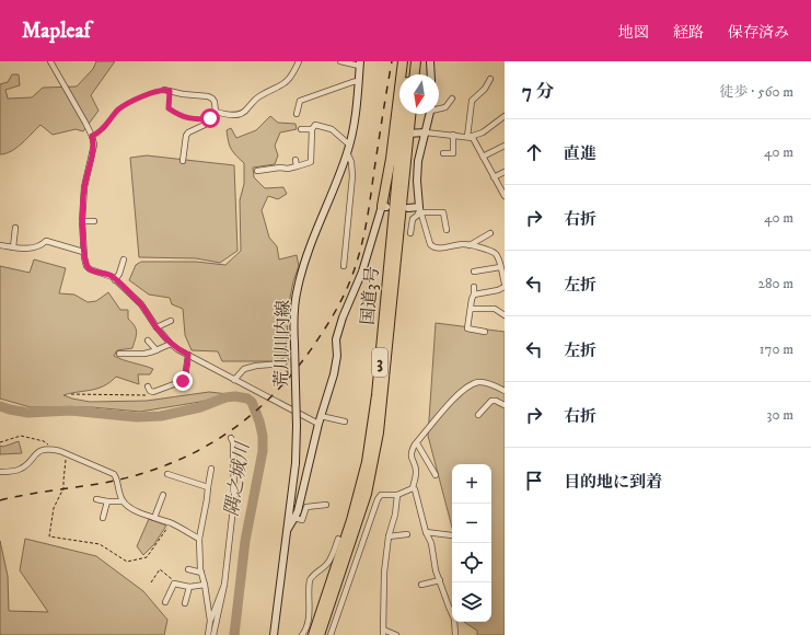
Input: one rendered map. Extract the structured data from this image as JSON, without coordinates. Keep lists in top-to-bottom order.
{
  "streets": {
    "highway": ["国道3号", "3"],
    "main road": ["荒川川内線"]
  },
  "water": ["隅之城川"],
  "north": "bottom",
  "page": {
    "header": "Mapleaf",
    "nav": ["地図", "経路", "保存済み"],
    "heading": ["7 分", "徒歩 · 560 m"],
    "list": [
      ["直進", "40 m"],
      ["右折", "40 m"],
      ["左折", "280 m"],
      ["左折", "170 m"],
      ["右折", "30 m"],
      "目的地に到着"
    ],
    "map_buttons": ["+", "−"]
  }
}
